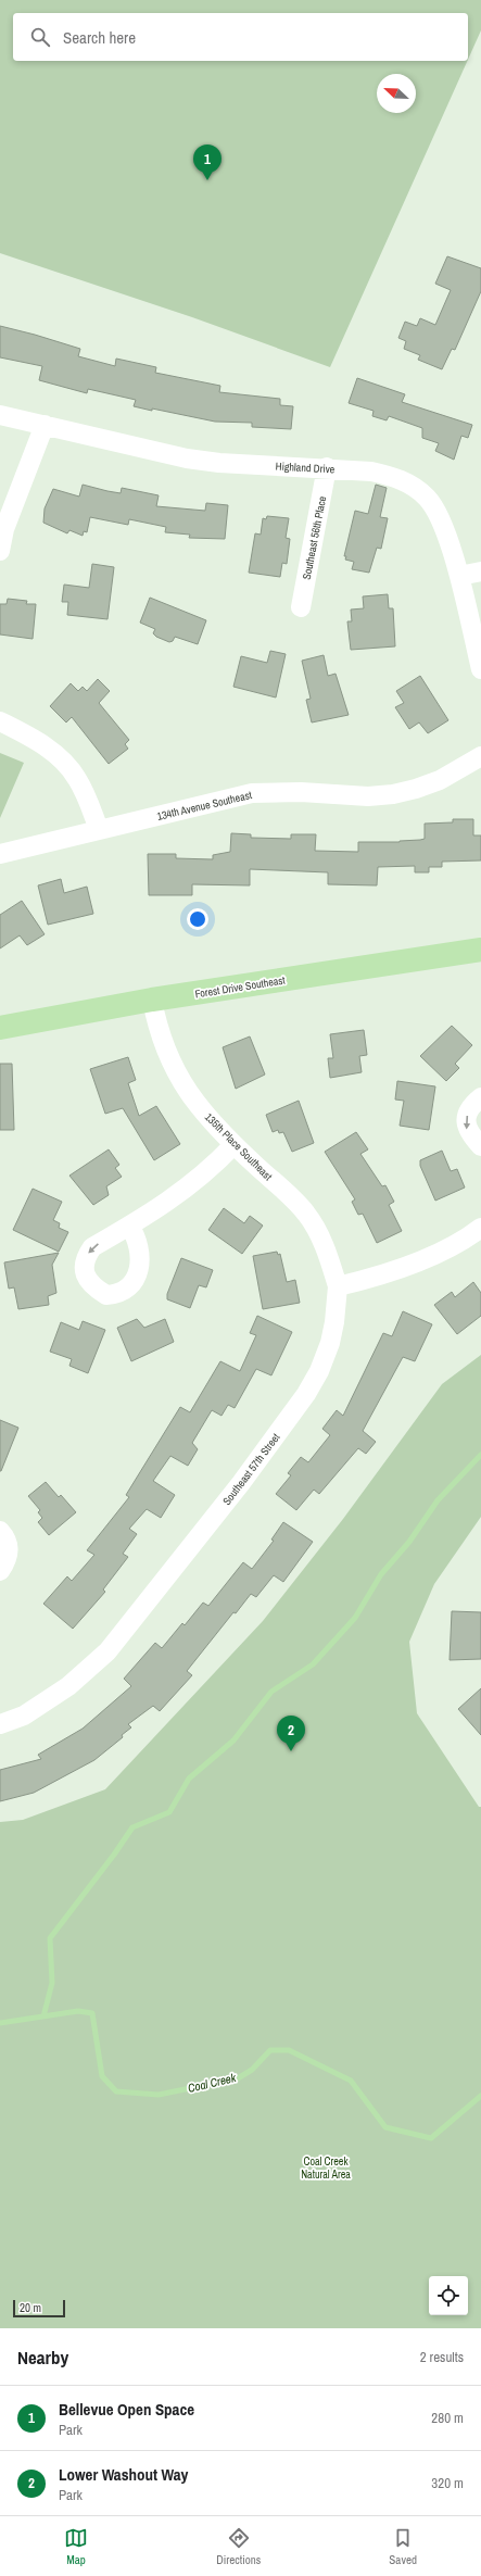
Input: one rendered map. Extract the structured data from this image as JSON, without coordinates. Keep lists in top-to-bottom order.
{
  "streets": {
    "main road": ["Forest Drive Southeast"],
    "street": [
      "Highland Drive",
      "Southeast 56th Place",
      "134th Avenue Southeast",
      "135th Place Southeast",
      "Southeast 57th Street"
    ]
  },
  "crossings": [
    ["Highland Drive", "Southeast 56th Place"],
    ["Forest Drive Southeast", "135th Place Southeast"],
    ["135th Place Southeast", "Southeast 57th Street"]
  ],
  "water": ["Coal Creek"],
  "parks": ["Coal Creek Natural Area"],
  "scale_bar": "20 m",
  "north": "top left",
  "page": {
    "search": "Search here",
    "pins": ["1", "2"],
    "scale": "20 m",
    "heading": ["Nearby", "2 results"],
    "list": [
      {
        "mark": "1",
        "name": "Bellevue Open Space",
        "note": "Park",
        "value": "280 m"
      },
      {
        "mark": "2",
        "name": "Lower Washout Way",
        "note": "Park",
        "value": "320 m"
      }
    ],
    "nav": ["Map", "Directions", "Saved"]
  }
}
